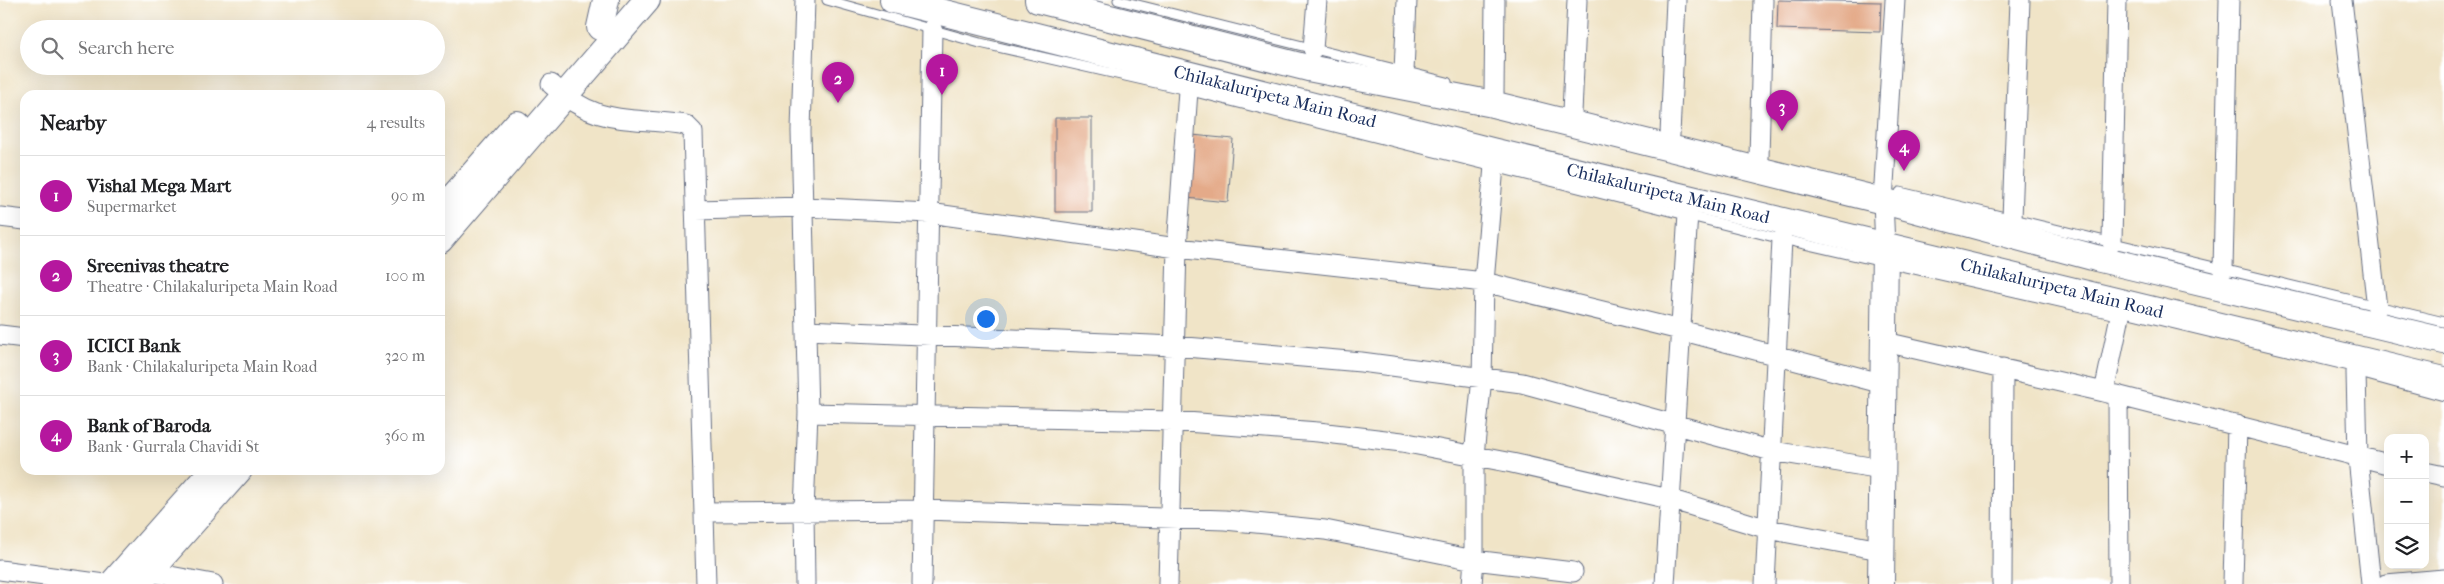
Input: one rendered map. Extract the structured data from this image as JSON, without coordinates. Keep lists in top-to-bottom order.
{
  "streets": {
    "main road": ["Chilakaluripeta Main Road"]
  },
  "page": {
    "search": "Search here",
    "pins": [
      "1",
      "2",
      "3",
      "4"
    ],
    "heading": ["Nearby", "4 results"],
    "list": [
      {
        "mark": "1",
        "name": "Vishal Mega Mart",
        "note": "Supermarket",
        "value": "90 m"
      },
      {
        "mark": "2",
        "name": "Sreenivas theatre",
        "note": "Theatre · Chilakaluripeta Main Road",
        "value": "100 m"
      },
      {
        "mark": "3",
        "name": "ICICI Bank",
        "note": "Bank · Chilakaluripeta Main Road",
        "value": "320 m"
      },
      {
        "mark": "4",
        "name": "Bank of Baroda",
        "note": "Bank · Gurrala Chavidi St",
        "value": "360 m"
      }
    ],
    "map_buttons": ["+", "−"]
  }
}
